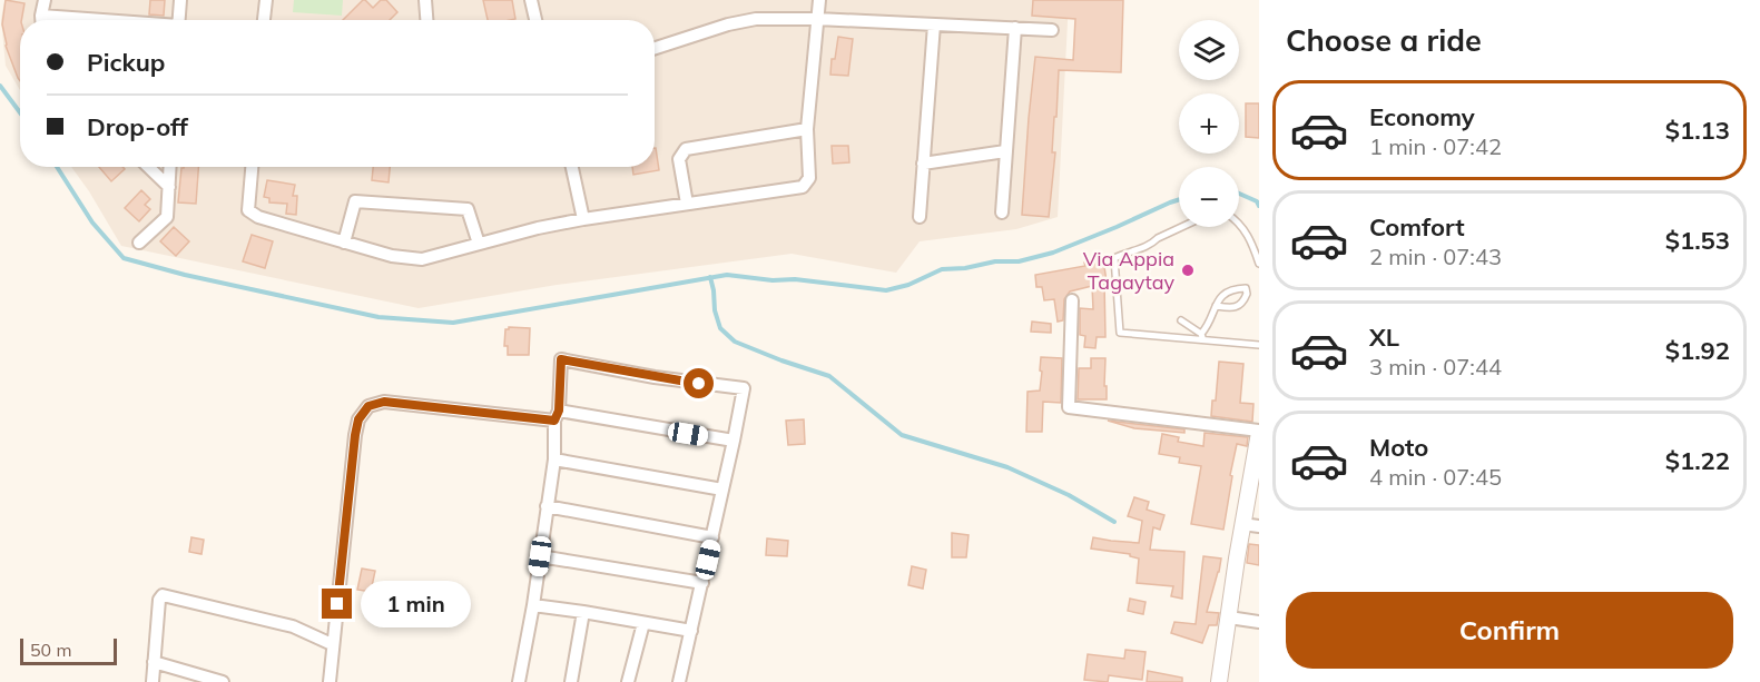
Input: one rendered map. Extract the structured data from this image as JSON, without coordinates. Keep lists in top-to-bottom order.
{
  "places": ["Via Appia Tagaytay"],
  "scale_bar": "50 m",
  "page": {
    "heading": "Choose a ride",
    "map_buttons": ["+", "−"],
    "banner": ["Pickup", "Drop-off"],
    "list": [
      {
        "name": "Economy",
        "note": "1 min · 07:42",
        "value": "$1.13"
      },
      {
        "name": "Comfort",
        "note": "2 min · 07:43",
        "value": "$1.53"
      },
      {
        "name": "XL",
        "note": "3 min · 07:44",
        "value": "$1.92"
      },
      {
        "name": "Moto",
        "note": "4 min · 07:45",
        "value": "$1.22"
      }
    ],
    "buttons": "Confirm",
    "bubble": "1 min",
    "scale": "50 m"
  }
}
